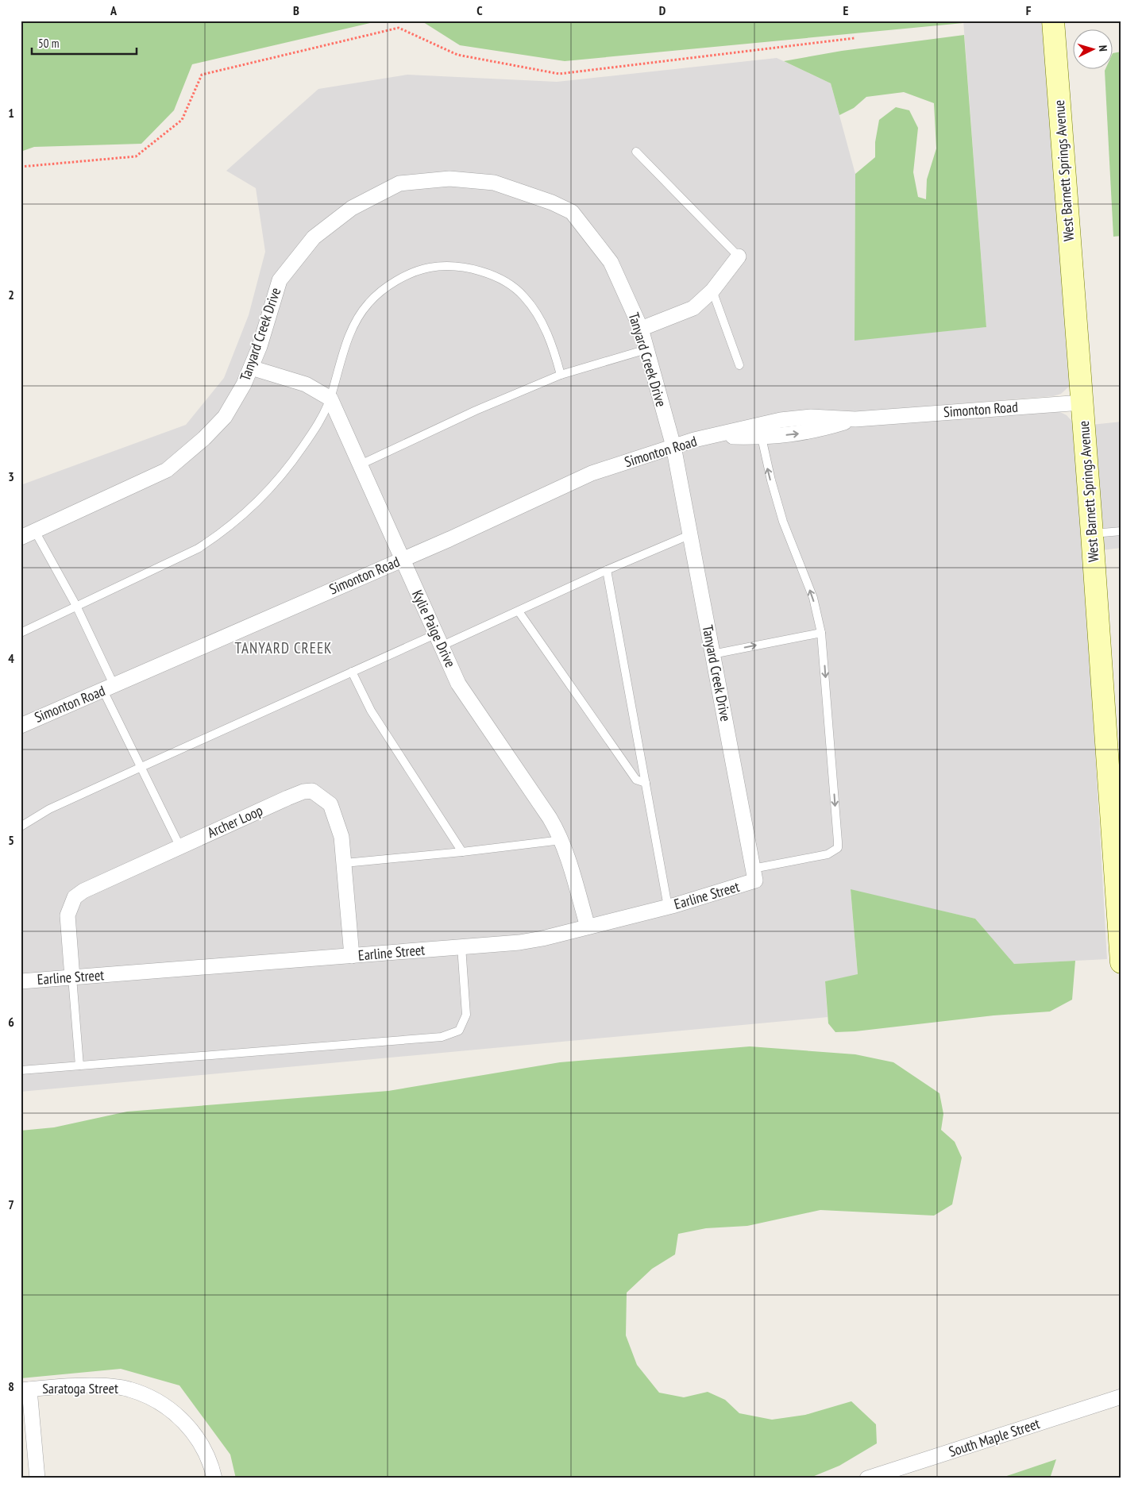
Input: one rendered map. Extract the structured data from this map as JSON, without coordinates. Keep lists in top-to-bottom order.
{
  "streets": {
    "street": [
      "West Barnett Springs Avenue",
      "Tanyard Creek Drive",
      "Simonton Road",
      "Kylie Paige Drive",
      "Archer Loop",
      "Earline Street",
      "Saratoga Street",
      "South Maple Street"
    ]
  },
  "crossings": [
    ["West Barnett Springs Avenue", "Simonton Road"],
    ["Tanyard Creek Drive", "Simonton Road"],
    ["Tanyard Creek Drive", "Earline Street"],
    ["Simonton Road", "Kylie Paige Drive"],
    ["Kylie Paige Drive", "Earline Street"],
    ["Archer Loop", "Earline Street"]
  ],
  "districts": ["TANYARD CREEK"],
  "scale_bar": "50 m",
  "north": "right",
  "grid": {
    "columns": [
      "A",
      "B",
      "C",
      "D",
      "E",
      "F"
    ],
    "rows": [
      "1",
      "2",
      "3",
      "4",
      "5",
      "6",
      "7",
      "8"
    ]
  }
}
